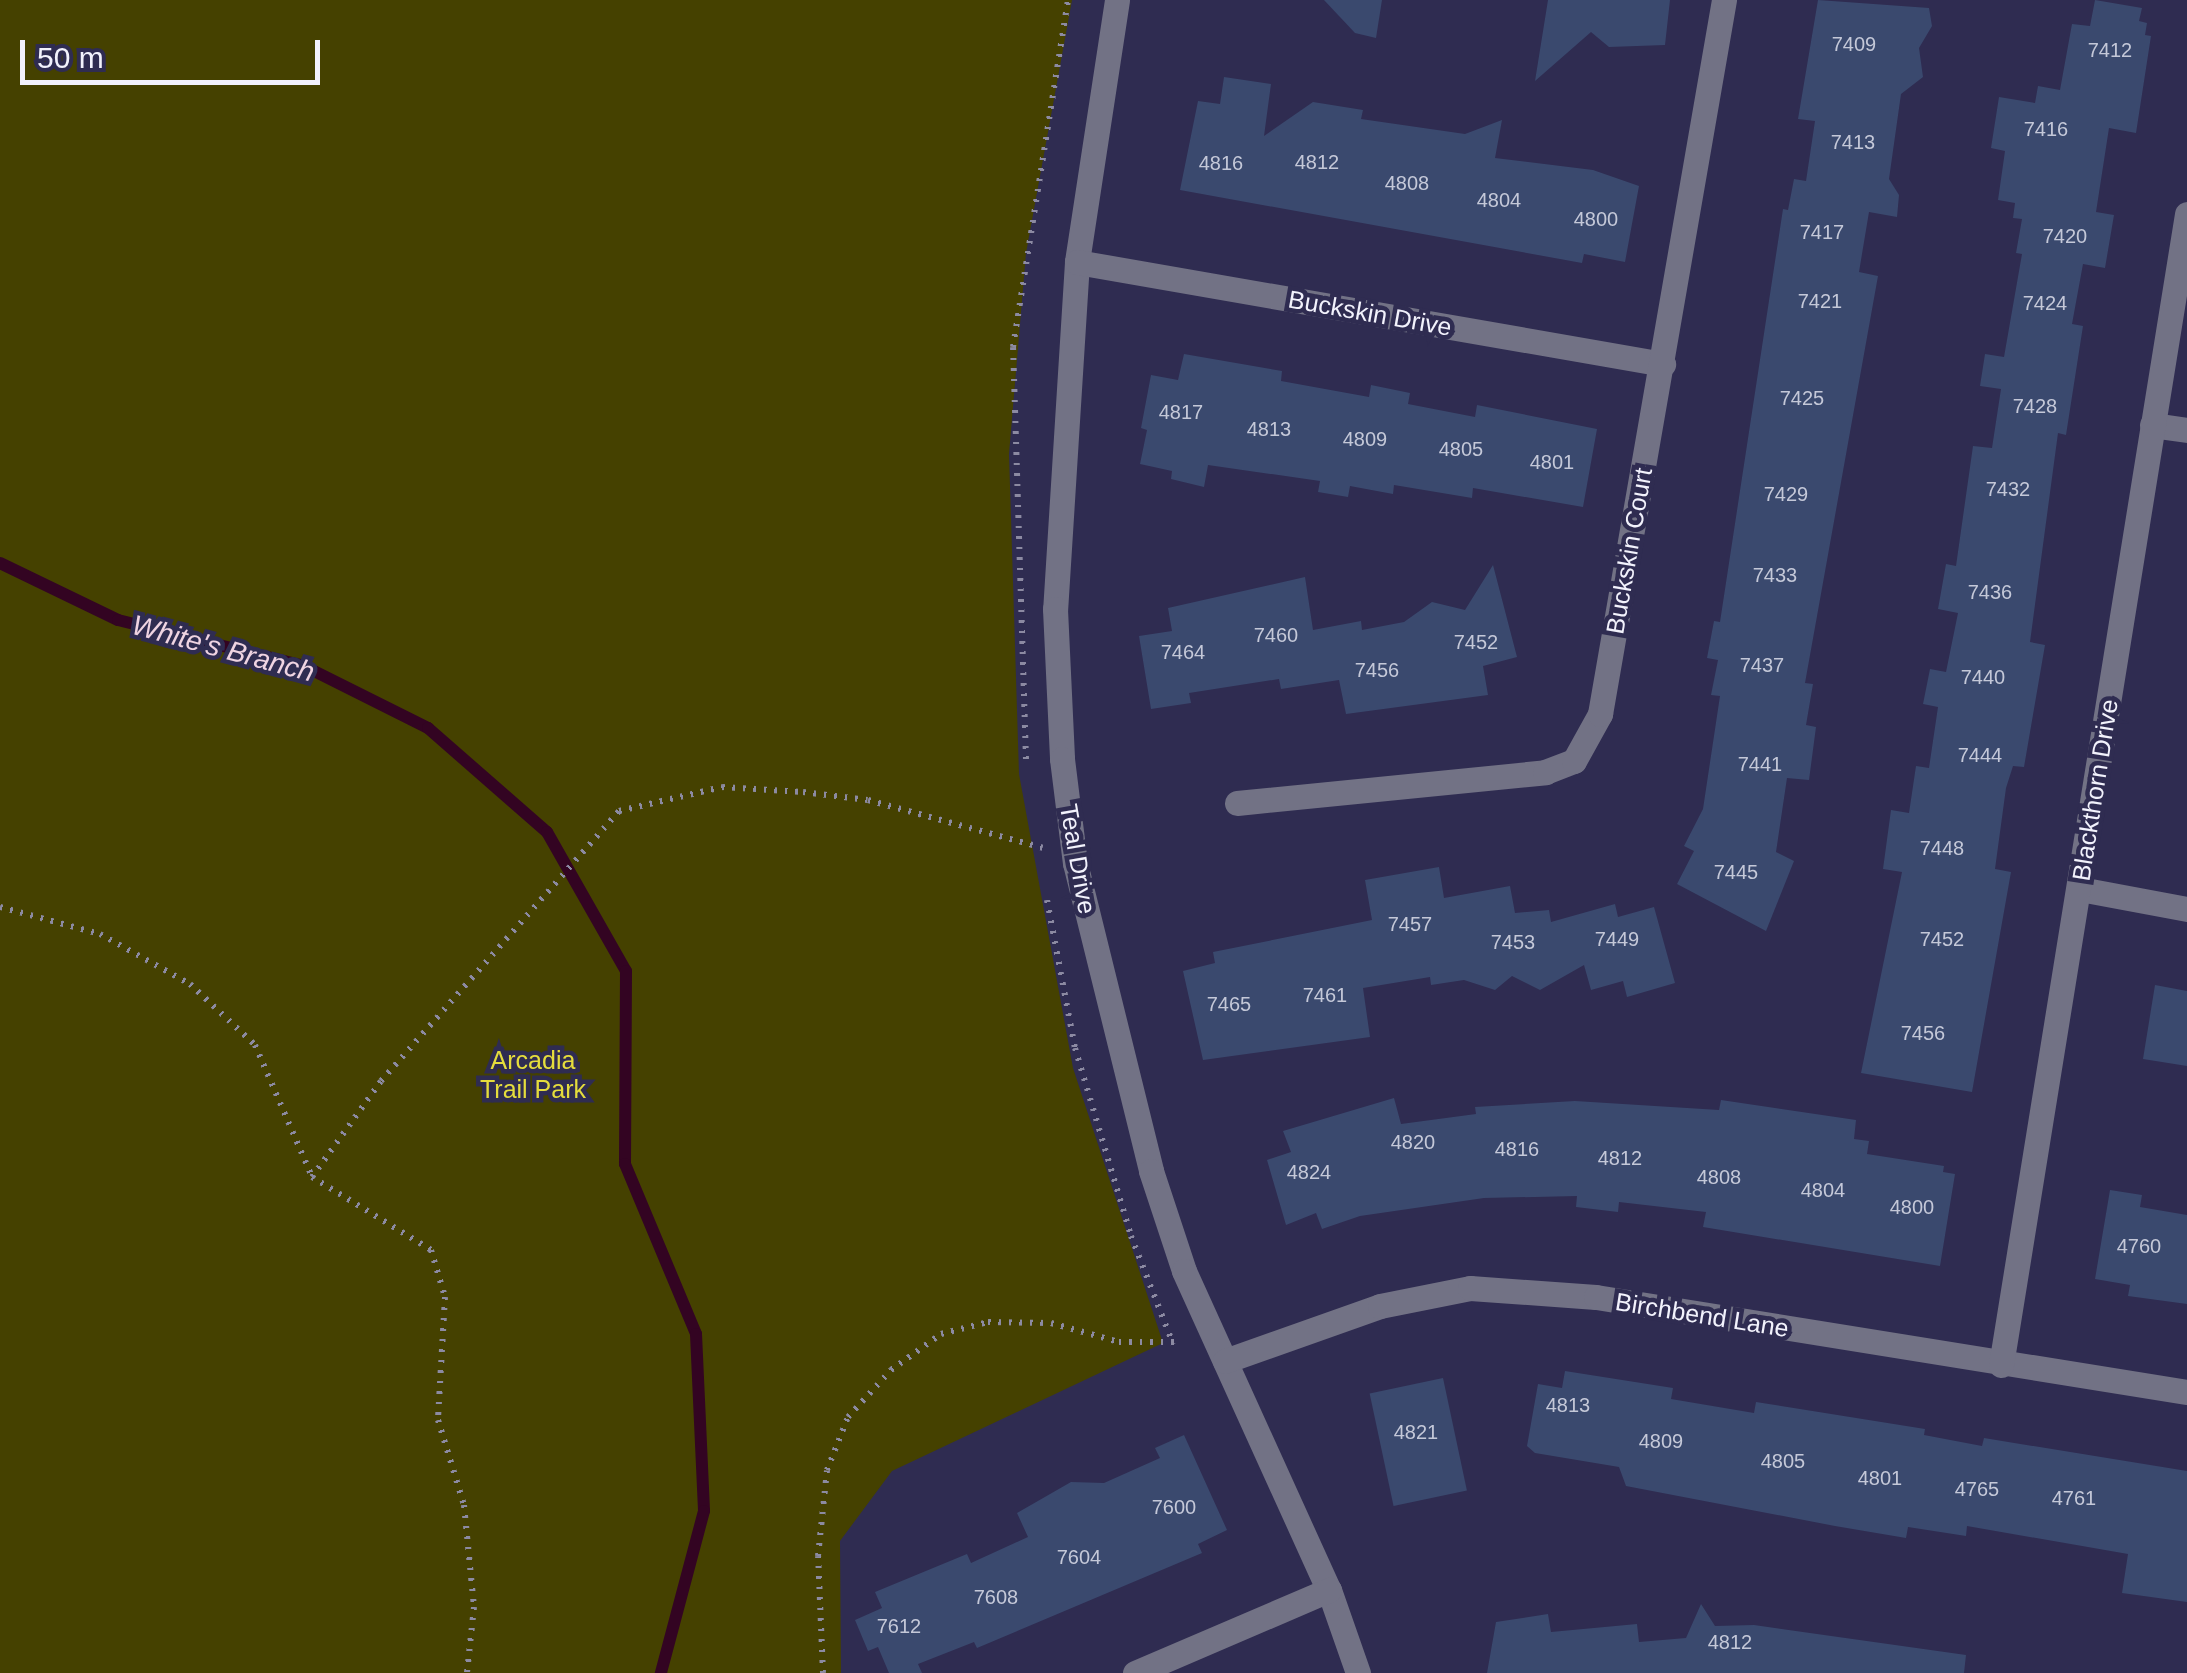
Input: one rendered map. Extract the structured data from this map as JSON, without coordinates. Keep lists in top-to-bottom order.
{
  "streets": {
    "street": [
      "Buckskin Drive",
      "Buckskin Court",
      "Blackthorn Drive",
      "Teal Drive",
      "Birchbend Lane"
    ]
  },
  "crossings": [
    ["Buckskin Drive", "Buckskin Court"],
    ["Buckskin Drive", "Teal Drive"],
    ["Blackthorn Drive", "Birchbend Lane"],
    ["Teal Drive", "Birchbend Lane"]
  ],
  "water": ["White's Branch"],
  "parks": ["Arcadia Trail Park"],
  "house_numbers": [
    "7409",
    "7412",
    "7416",
    "7413",
    "4812",
    "4816",
    "4808",
    "4804",
    "4800",
    "7417",
    "7420",
    "7421",
    "7424",
    "7425",
    "7428",
    "4817",
    "4813",
    "4809",
    "4805",
    "4801",
    "7432",
    "7429",
    "7433",
    "7436",
    "7460",
    "7452",
    "7464",
    "7437",
    "7456",
    "7440",
    "7444",
    "7441",
    "7448",
    "7445",
    "7457",
    "7449",
    "7452",
    "7453",
    "7461",
    "7465",
    "7456",
    "4820",
    "4816",
    "4812",
    "4824",
    "4808",
    "4804",
    "4800",
    "4760",
    "4813",
    "4821",
    "4809",
    "4805",
    "4801",
    "4765",
    "4761",
    "7600",
    "7604",
    "7608",
    "7612",
    "4812"
  ],
  "scale_bar": "50 m"
}
